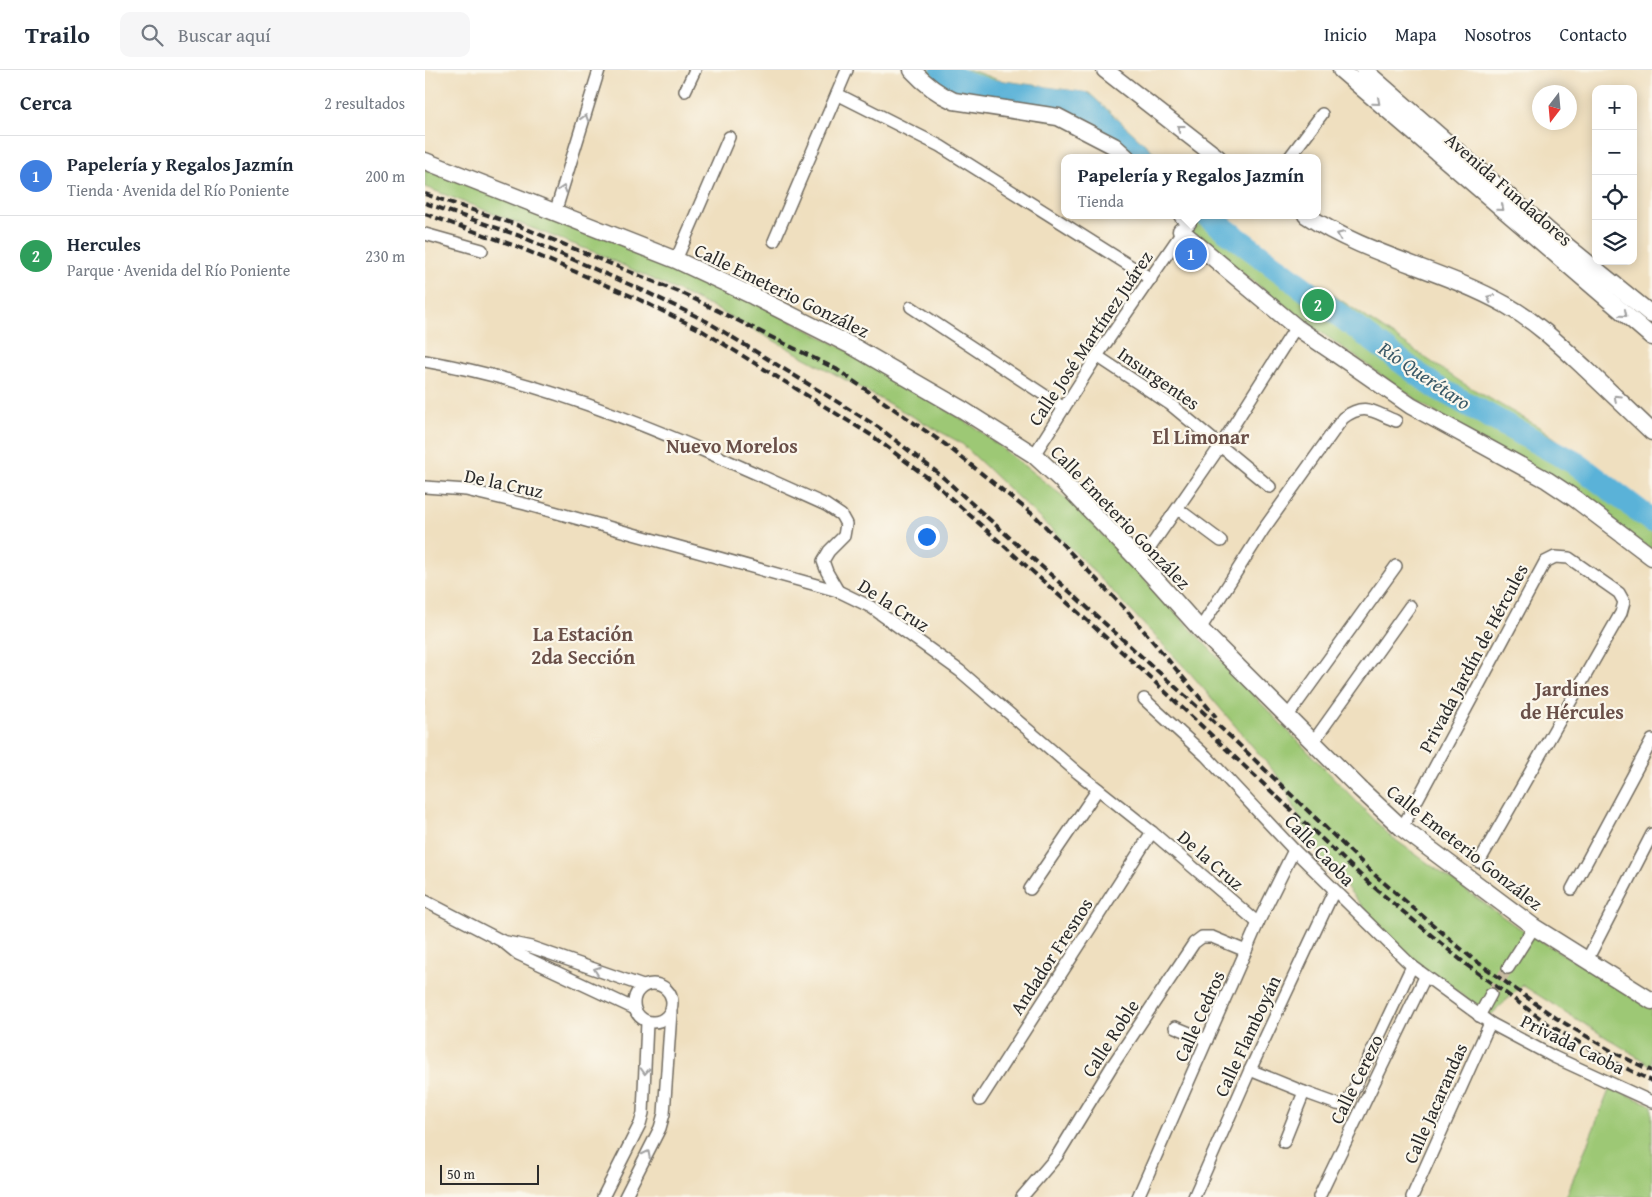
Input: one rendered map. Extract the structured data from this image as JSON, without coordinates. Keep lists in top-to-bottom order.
{
  "streets": {
    "street": [
      "Avenida Fundadores",
      "Calle Emeterio González",
      "Calle José Martínez Juárez",
      "Insurgentes",
      "De la Cruz",
      "Privada Jardín de Hércules",
      "Calle Caoba",
      "Andador Fresnos",
      "Calle Cedros",
      "Calle Flamboyán",
      "Calle Roble",
      "Privada Caoba",
      "Calle Cerezo",
      "Calle Jacarandas"
    ]
  },
  "crossings": [
    ["Calle Emeterio González", "Calle José Martínez Juárez"],
    ["Calle Emeterio González", "Privada Jardín de Hércules"],
    ["Calle José Martínez Juárez", "Insurgentes"],
    ["De la Cruz", "Andador Fresnos"],
    ["De la Cruz", "Calle Cedros"],
    ["Calle Caoba", "Calle Cedros"],
    ["Calle Caoba", "Calle Flamboyán"],
    ["Calle Caoba", "Privada Caoba"],
    ["Calle Caoba", "Calle Cerezo"],
    ["Calle Cedros", "Calle Roble"],
    ["Calle Flamboyán", "Calle Cerezo"],
    ["Privada Caoba", "Calle Jacarandas"]
  ],
  "districts": [
    "El Limonar",
    "Nuevo Morelos",
    "La Estación 2da Sección",
    "Jardines de Hércules"
  ],
  "water": ["Río Querétaro"],
  "scale_bar": "50 m",
  "north": "bottom",
  "page": {
    "header": "Trailo",
    "search": "Buscar aquí",
    "nav": [
      "Inicio",
      "Mapa",
      "Nosotros",
      "Contacto"
    ],
    "heading": ["Cerca", "2 resultados"],
    "map_buttons": ["+", "−"],
    "list": [
      {
        "mark": "1",
        "name": "Papelería y Regalos Jazmín",
        "note": "Tienda · Avenida del Río Poniente",
        "value": "200 m"
      },
      {
        "mark": "2",
        "name": "Hercules",
        "note": "Parque · Avenida del Río Poniente",
        "value": "230 m"
      }
    ],
    "popup": ["Papelería y Regalos Jazmín", "Tienda"],
    "pins": ["1", "2"],
    "scale": "50 m"
  }
}
